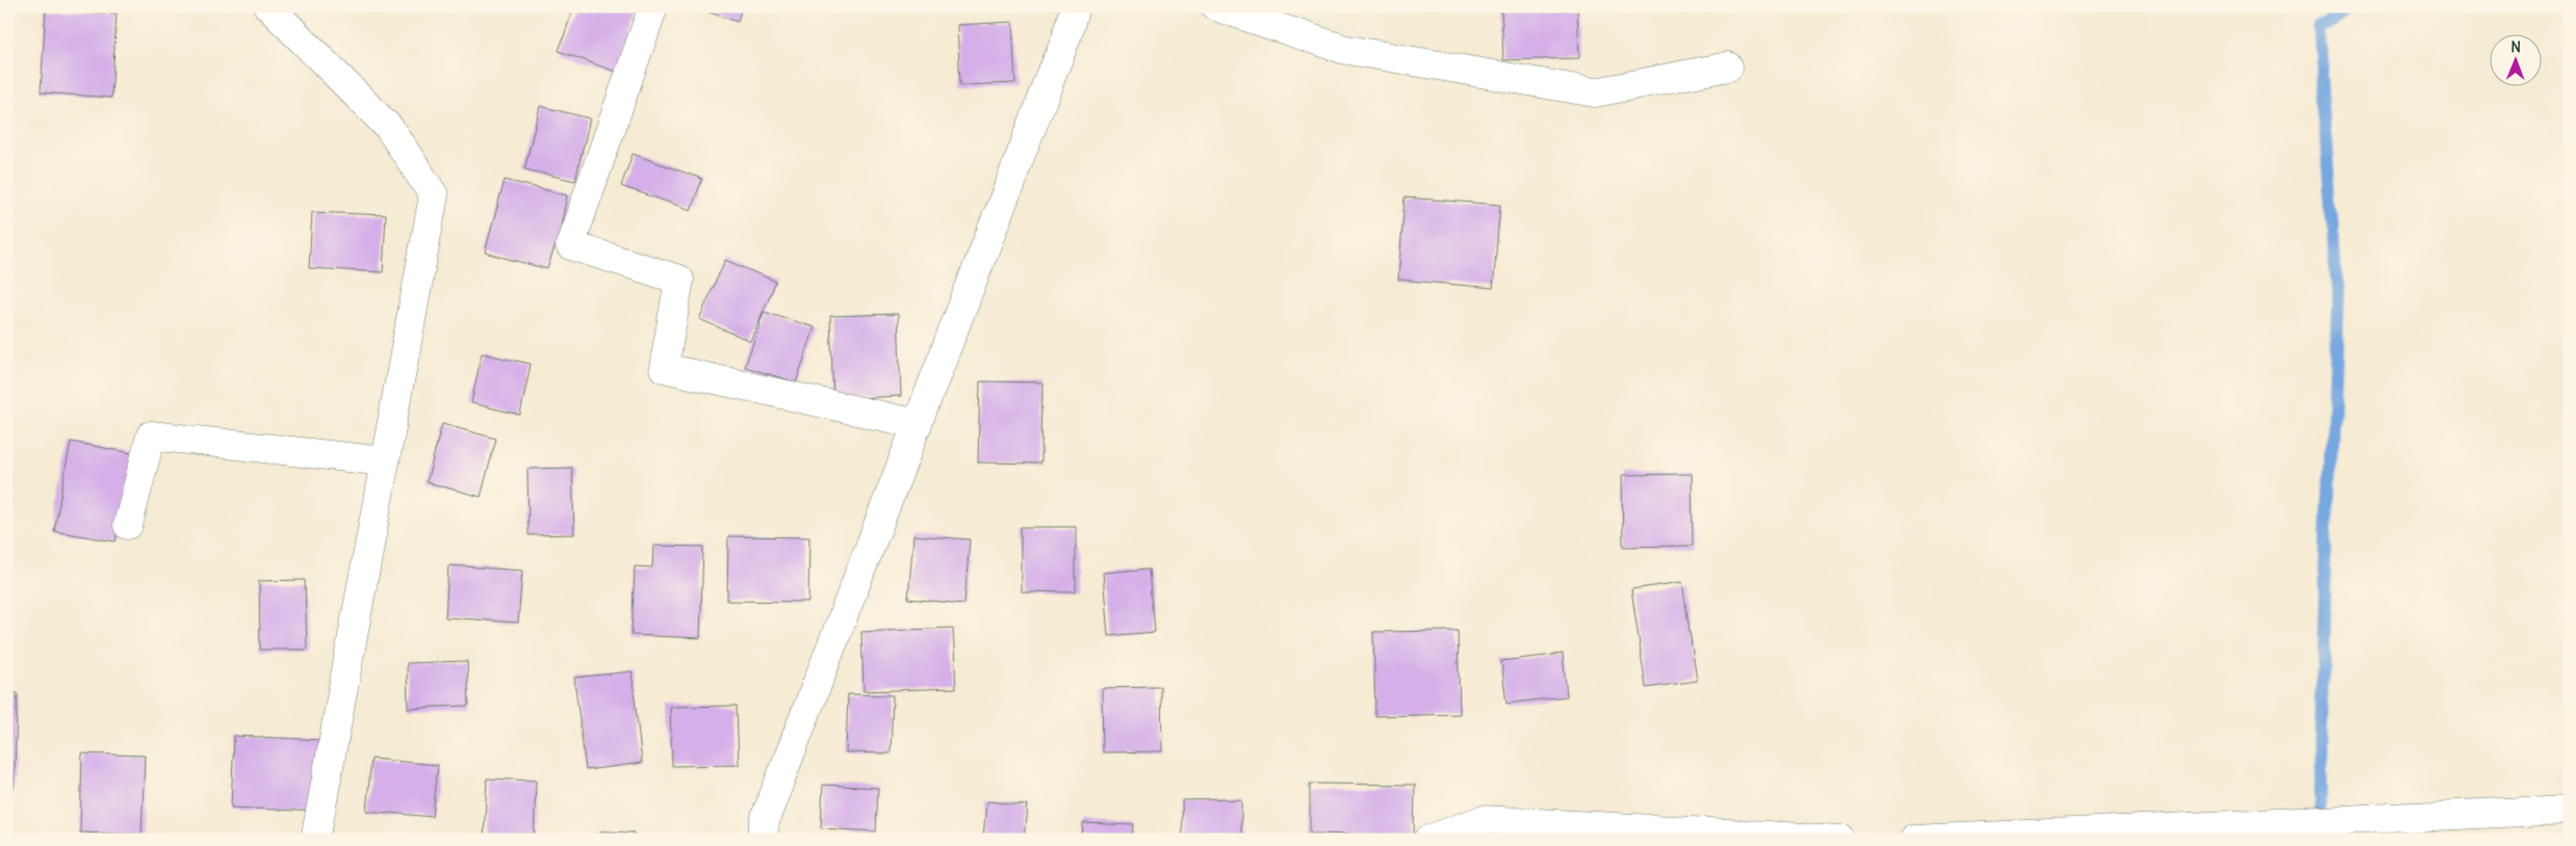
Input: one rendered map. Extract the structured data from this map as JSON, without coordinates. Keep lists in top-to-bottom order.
{
  "north": "top"
}
